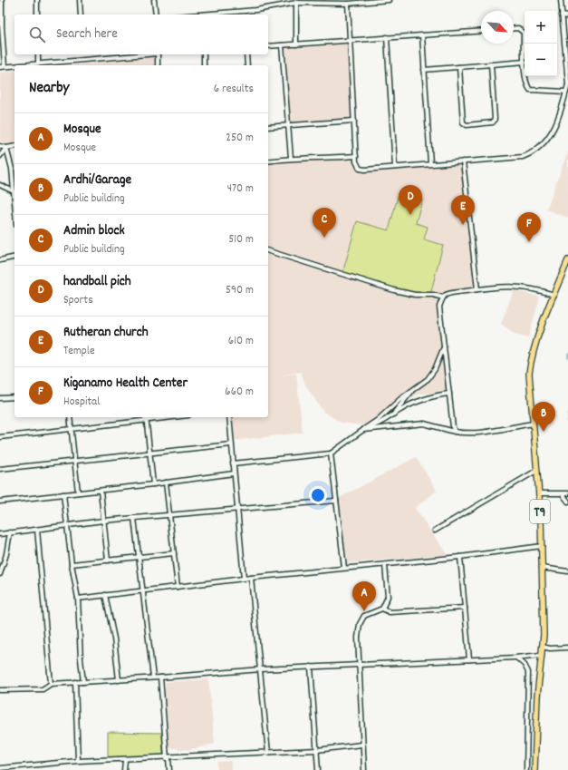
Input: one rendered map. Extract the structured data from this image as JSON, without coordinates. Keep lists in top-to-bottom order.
{
  "streets": {
    "highway": ["T9"]
  },
  "north": "bottom right",
  "page": {
    "map_buttons": ["+", "−"],
    "search": "Search here",
    "heading": ["Nearby", "6 results"],
    "list": [
      {
        "mark": "A",
        "name": "Mosque",
        "note": "Mosque",
        "value": "250 m"
      },
      {
        "mark": "B",
        "name": "Ardhi/Garage",
        "note": "Public building",
        "value": "470 m"
      },
      {
        "mark": "C",
        "name": "Admin block",
        "note": "Public building",
        "value": "510 m"
      },
      {
        "mark": "D",
        "name": "handball pich",
        "note": "Sports",
        "value": "590 m"
      },
      {
        "mark": "E",
        "name": "Rutheran church",
        "note": "Temple",
        "value": "610 m"
      },
      {
        "mark": "F",
        "name": "Kiganamo Health Center",
        "note": "Hospital",
        "value": "660 m"
      }
    ],
    "pins": [
      "D",
      "E",
      "C",
      "F",
      "B",
      "A"
    ]
  }
}
